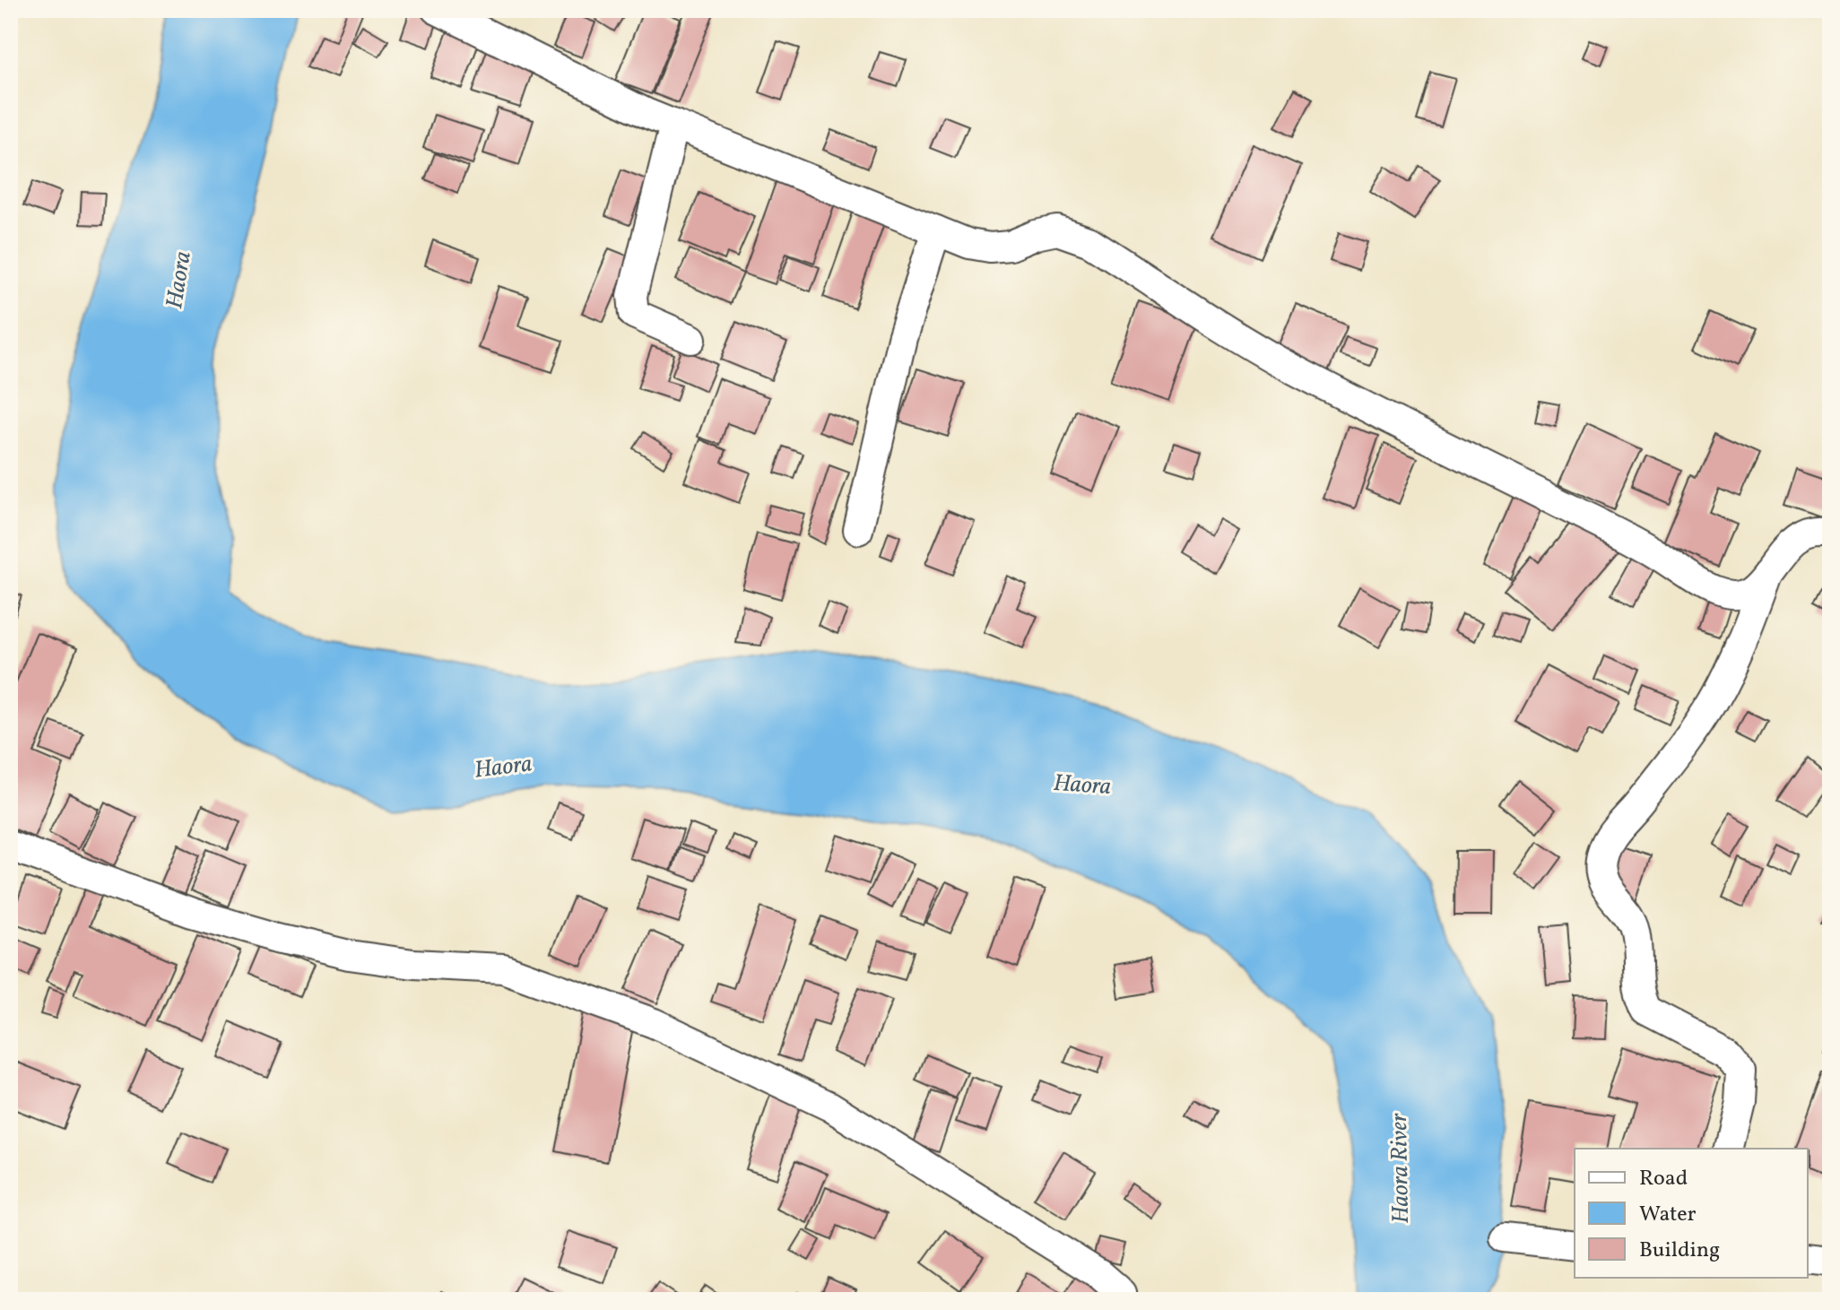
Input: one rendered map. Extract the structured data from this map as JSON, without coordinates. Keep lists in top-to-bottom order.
{
  "water": ["Haora", "Haora River"],
  "legend": ["Road", "Water", "Building"]
}
